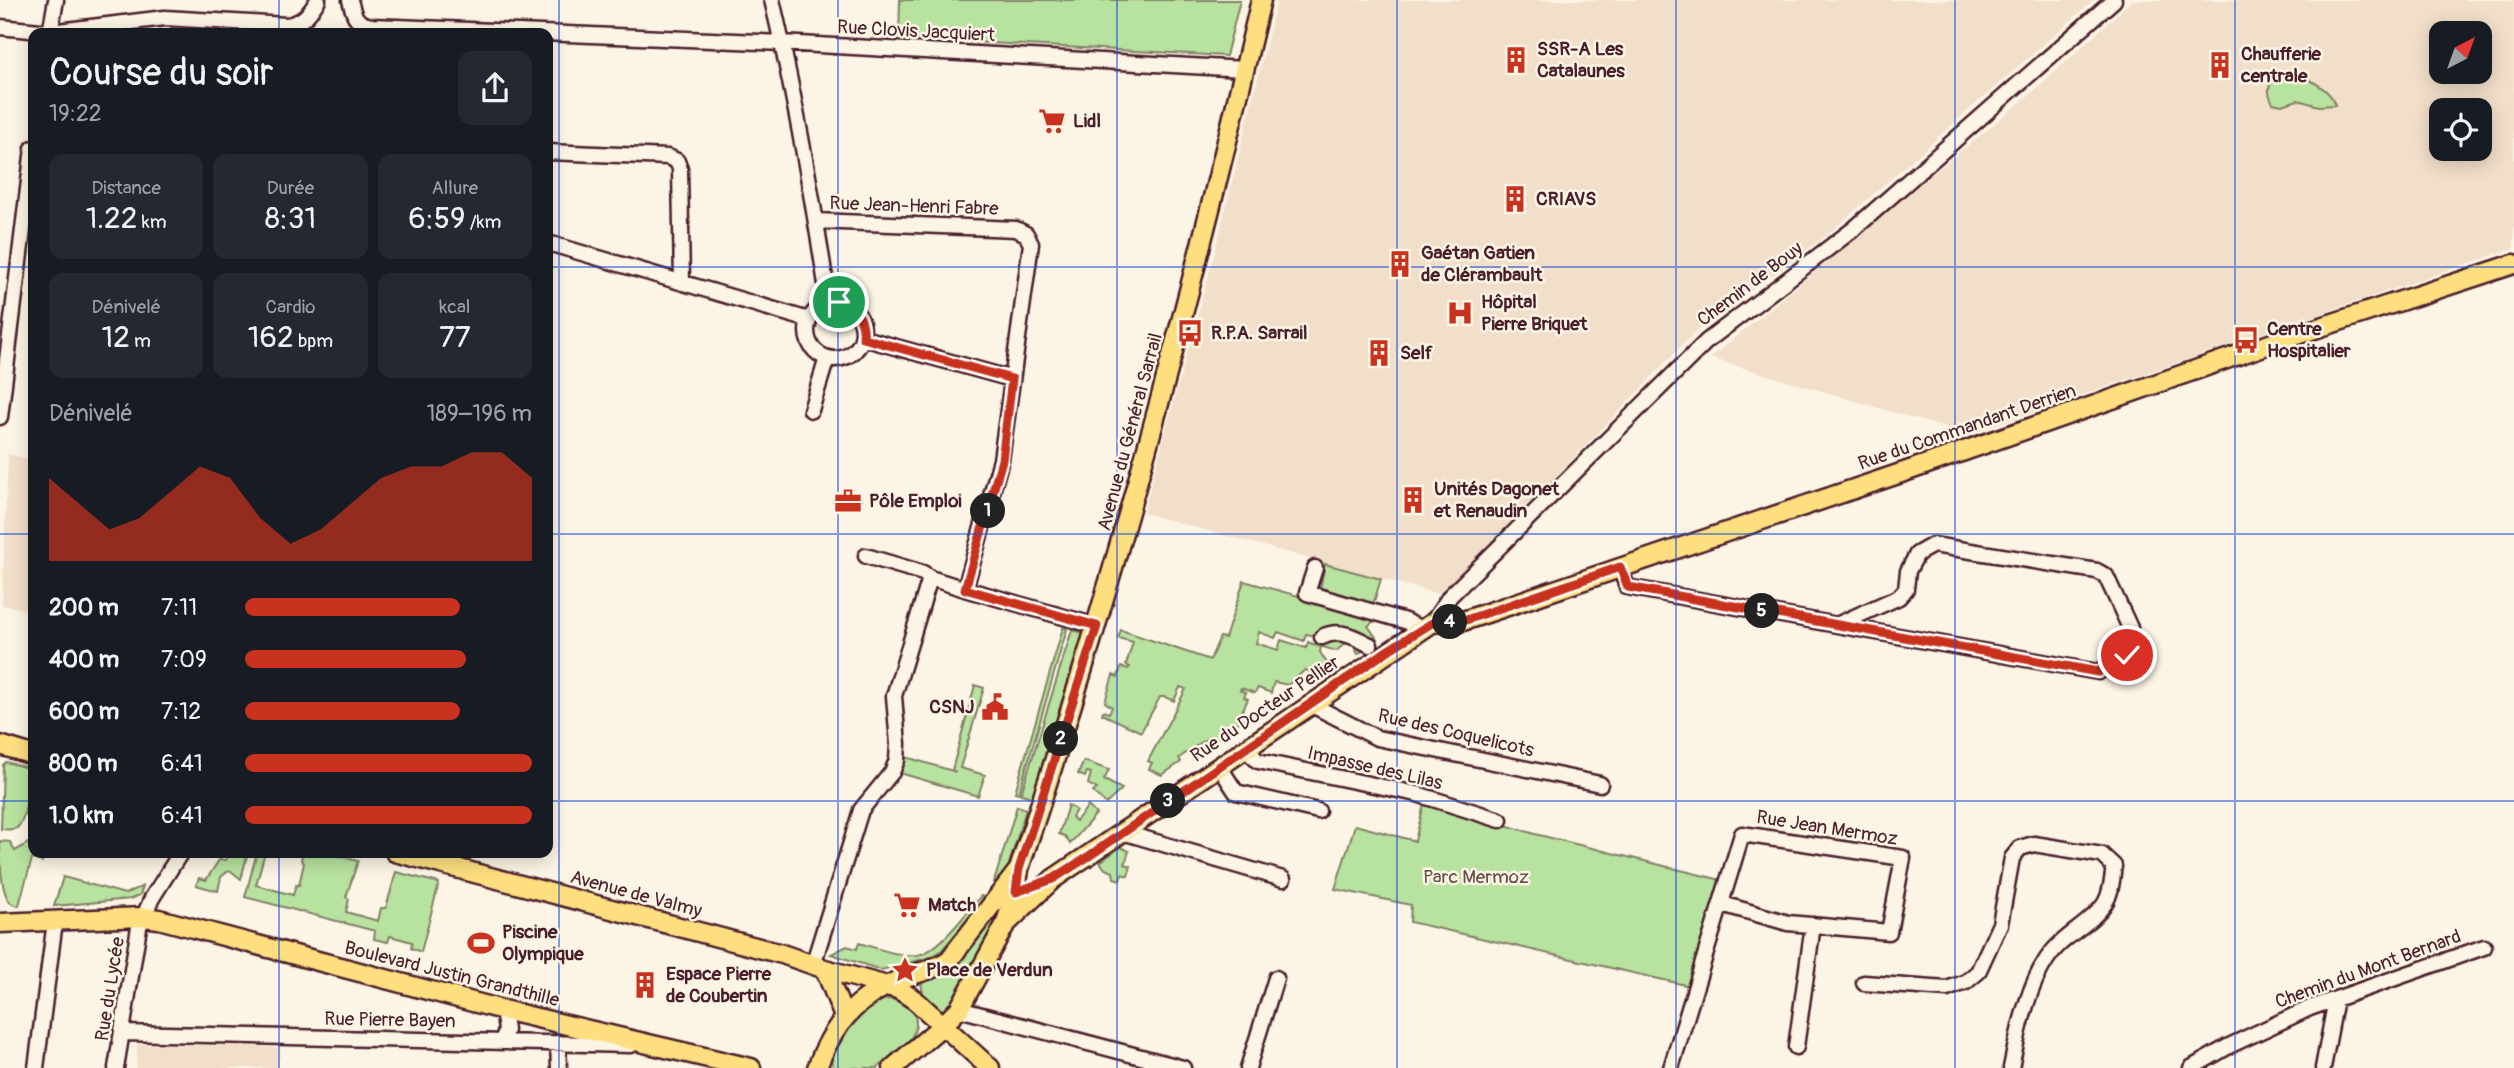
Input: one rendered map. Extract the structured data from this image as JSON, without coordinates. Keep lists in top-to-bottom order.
{
  "streets": {
    "main road": [
      "Rue du Commandant Derrien",
      "Avenue du Général Sarrail",
      "Rue du Docteur Pellier",
      "Avenue de Valmy",
      "Boulevard Justin Grandthille"
    ],
    "street": [
      "Rue Clovis Jacquiert",
      "Rue Jean-Henri Fabre",
      "Chemin de Bouy",
      "Rue des Coquelicots",
      "Impasse des Lilas",
      "Rue Jean Mermoz",
      "Chemin du Mont Bernard",
      "Rue du Lycée",
      "Rue Pierre Bayen"
    ]
  },
  "crossings": [
    ["Rue Clovis Jacquiert", "Rue Jean-Henri Fabre"],
    ["Rue Clovis Jacquiert", "Avenue du Général Sarrail"],
    ["Chemin de Bouy", "Rue du Commandant Derrien"],
    ["Chemin de Bouy", "Rue du Docteur Pellier"],
    ["Rue du Commandant Derrien", "Rue du Docteur Pellier"],
    ["Avenue du Général Sarrail", "Rue du Docteur Pellier"],
    ["Rue du Docteur Pellier", "Rue des Coquelicots"],
    ["Rue du Docteur Pellier", "Impasse des Lilas"],
    ["Boulevard Justin Grandthille", "Rue du Lycée"],
    ["Boulevard Justin Grandthille", "Rue Pierre Bayen"],
    ["Rue du Lycée", "Rue Pierre Bayen"]
  ],
  "parks": ["Parc Mermoz"],
  "places": {
    "building": [
      "SSR-A Les Catalaunes",
      "Chaufferie centrale",
      "CRIAVS",
      "Gaétan Gatien de Clérambault",
      "Self",
      "Unités Dagonet et Renaudin",
      "Espace Pierre de Coubertin"
    ],
    "supermarket": ["Lidl", "Match"],
    "hospital": ["Hôpital Pierre Briquet"],
    "bus stop": ["R.P.A. Sarrail", "Centre Hospitalier"],
    "office": ["Pôle Emploi"],
    "public building": ["CSNJ"],
    "sports": ["Piscine Olympique"],
    "place": ["Place de Verdun"]
  },
  "north": "top right",
  "page": {
    "heading": ["Course du soir", "19:22"],
    "stats": [
      ["Distance", "1.22 km"],
      ["Durée", "8:31"],
      ["Allure", "6:59 /km"],
      ["Dénivelé", "12 m"],
      ["Cardio", "162 bpm"],
      ["kcal", "77"]
    ],
    "chart": ["Dénivelé", "189–196 m"],
    "pins": [
      "1",
      "5",
      "4",
      "2",
      "3"
    ],
    "list": [
      {
        "name": "200 m",
        "note": "7:11"
      },
      {
        "name": "400 m",
        "note": "7:09"
      },
      {
        "name": "600 m",
        "note": "7:12"
      },
      {
        "name": "800 m",
        "note": "6:41"
      },
      {
        "name": "1.0 km",
        "note": "6:41"
      }
    ]
  }
}
